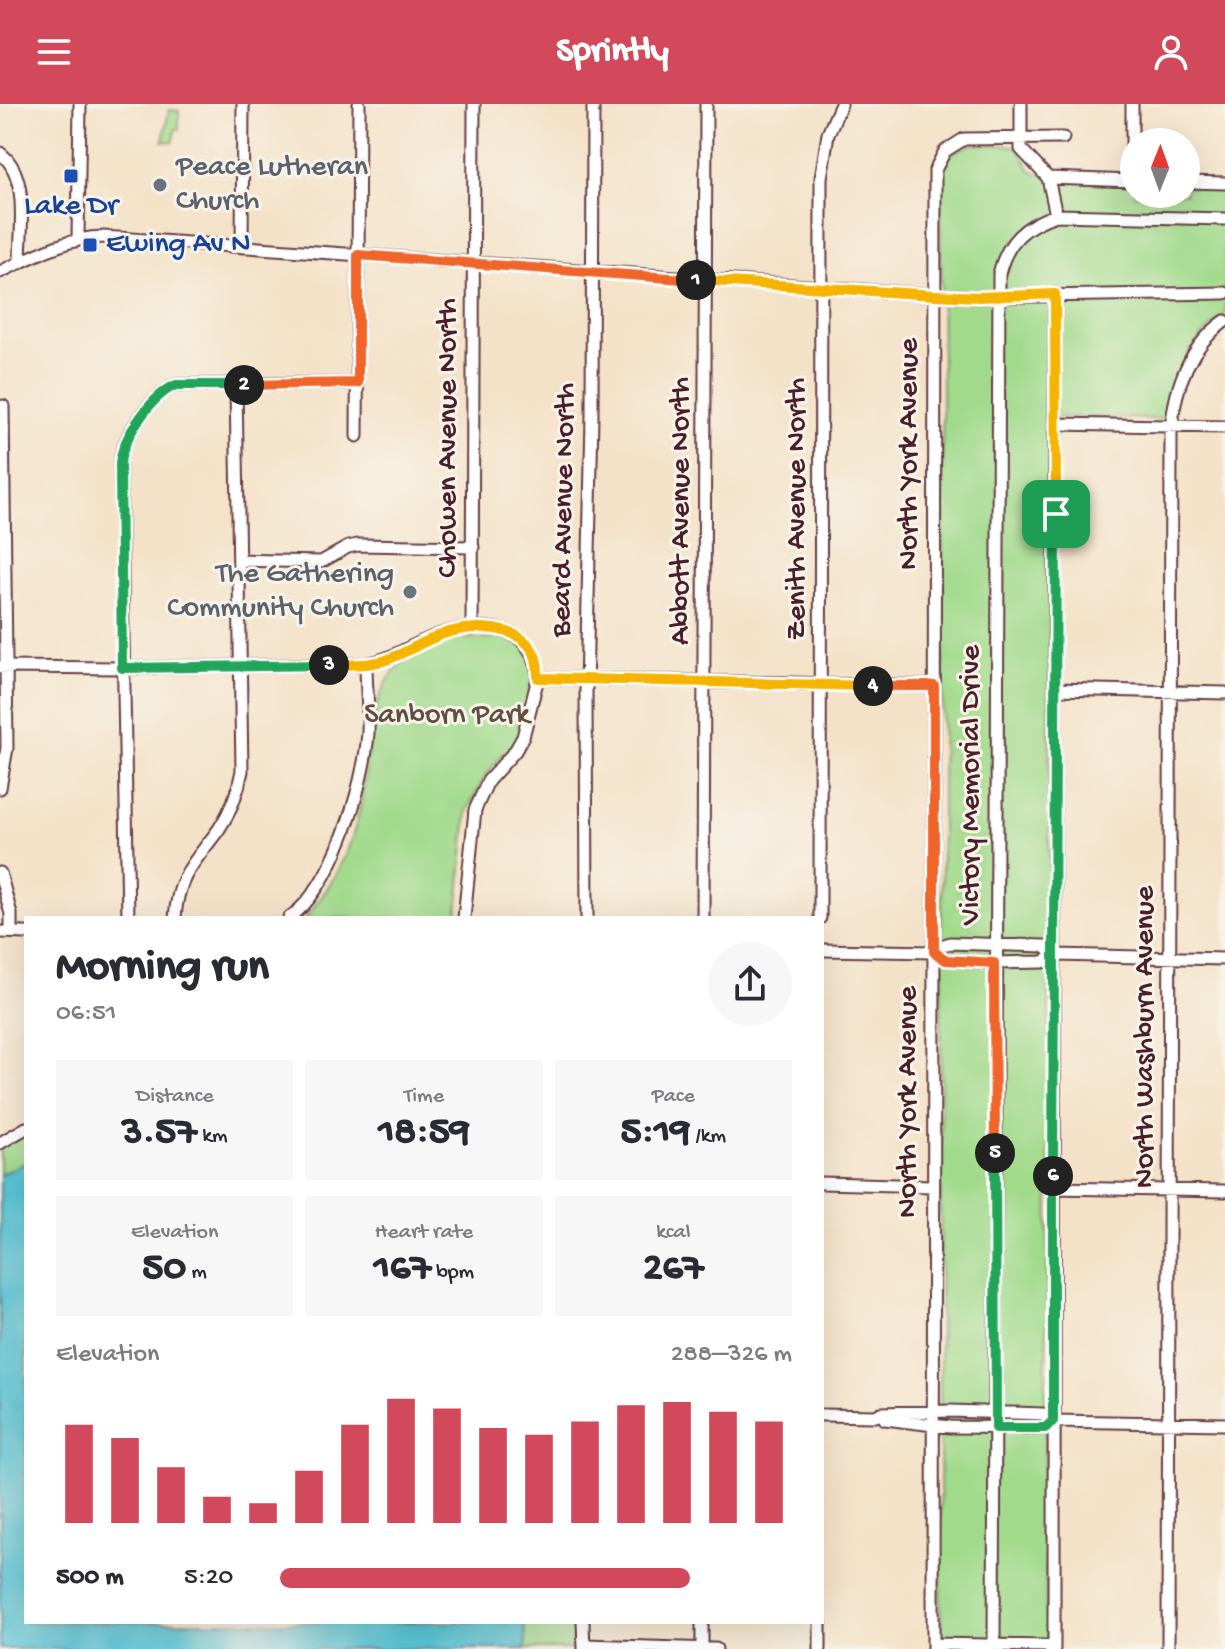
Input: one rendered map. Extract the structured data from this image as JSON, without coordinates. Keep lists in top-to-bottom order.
{
  "streets": {
    "street": [
      "Chowen Avenue North",
      "North York Avenue",
      "Zenith Avenue North",
      "Beard Avenue North",
      "Abbott Avenue North",
      "Victory Memorial Drive",
      "North Washburn Avenue"
    ]
  },
  "parks": ["Sanborn Park"],
  "places": {
    "transit": ["Lake Dr", "Ewing Av N"],
    "other": ["Peace Lutheran Church", "The Gathering Community Church"]
  },
  "north": "top",
  "page": {
    "header": "Sprintly",
    "pins": [
      "1",
      "2",
      "3",
      "4",
      "5",
      "6"
    ],
    "heading": ["Morning run", "06:51"],
    "stats": [
      ["Distance", "3.57 km"],
      ["Time", "18:59"],
      ["Pace", "5:19 /km"],
      ["Elevation", "50 m"],
      ["Heart rate", "167 bpm"],
      ["kcal", "267"]
    ],
    "chart": ["Elevation", "288–326 m"],
    "list": [
      {
        "name": "500 m",
        "note": "5:20"
      }
    ]
  }
}
